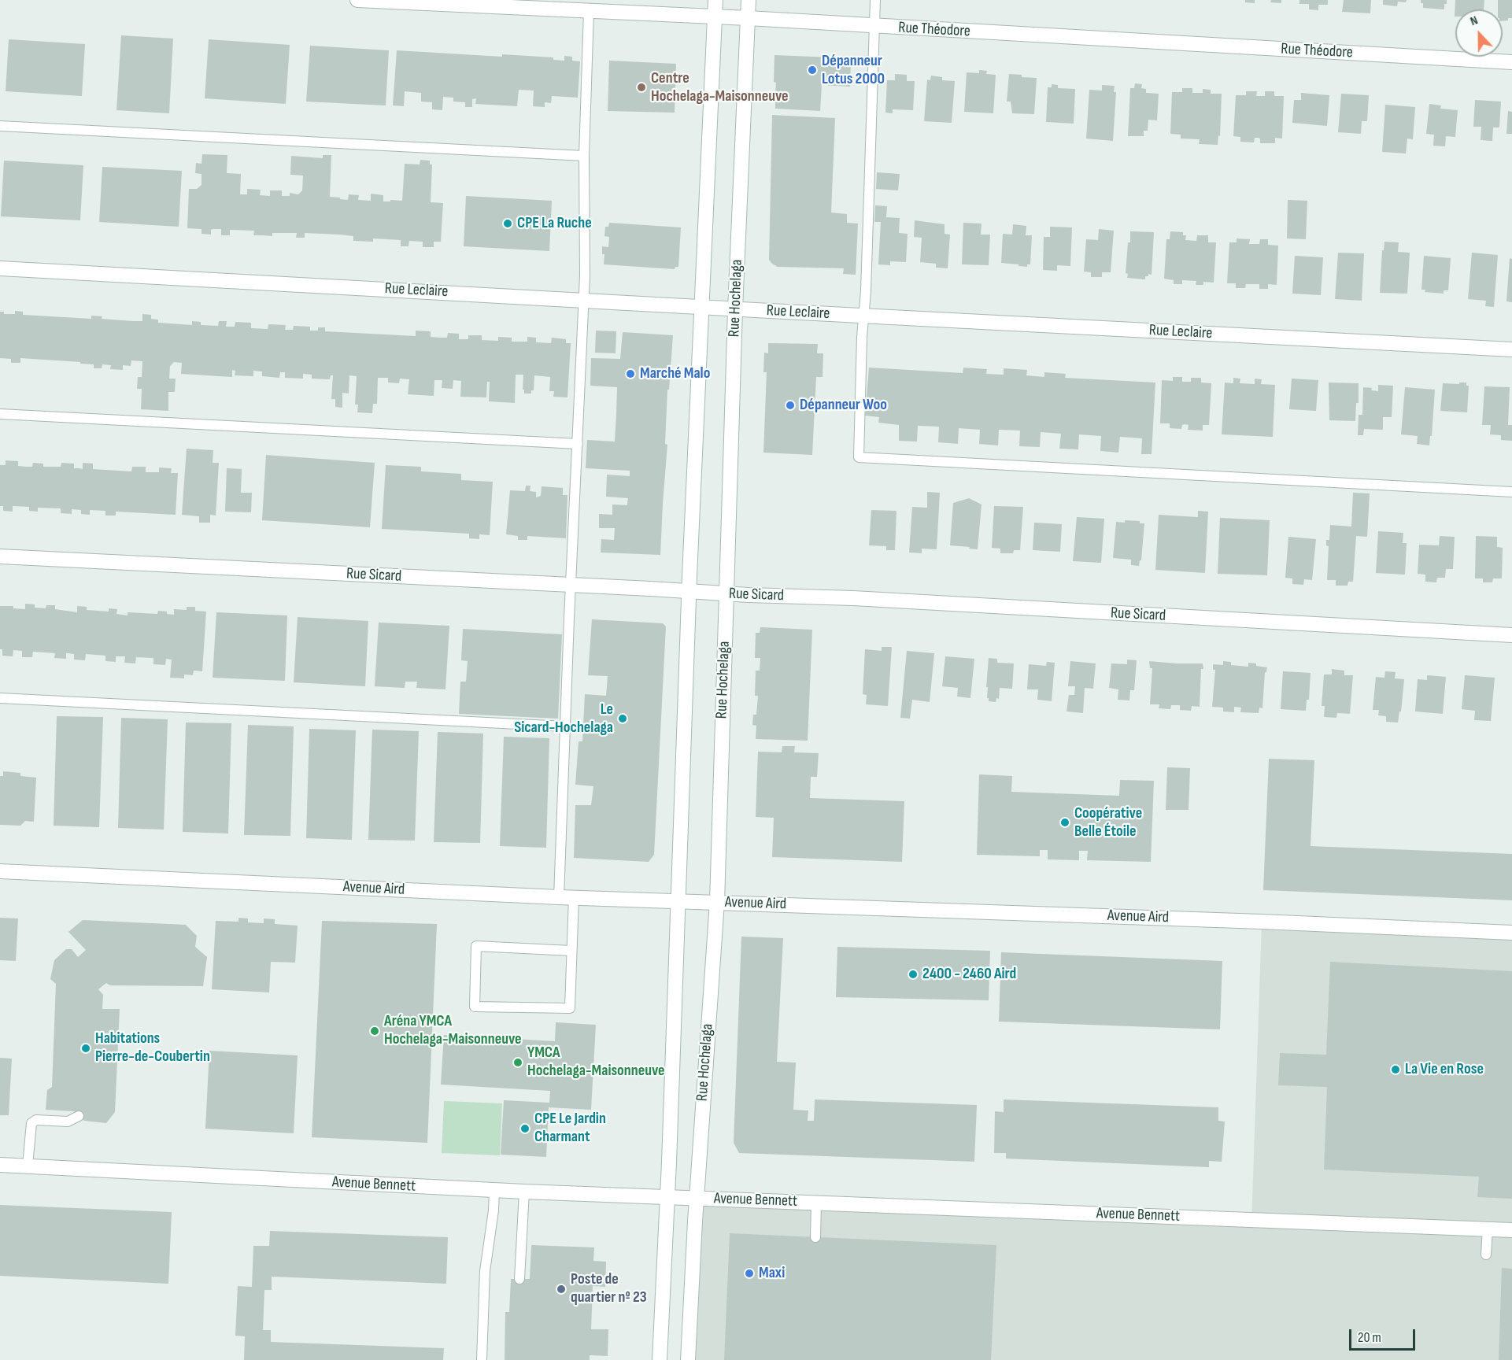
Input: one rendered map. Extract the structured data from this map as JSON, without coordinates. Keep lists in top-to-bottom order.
{
  "streets": {
    "street": [
      "Rue Théodore",
      "Rue Leclaire",
      "Rue Hochelaga",
      "Rue Sicard",
      "Avenue Aird",
      "Avenue Bennett"
    ]
  },
  "crossings": [
    ["Rue Théodore", "Rue Hochelaga"],
    ["Rue Leclaire", "Rue Hochelaga"],
    ["Rue Hochelaga", "Rue Sicard"],
    ["Rue Hochelaga", "Avenue Aird"],
    ["Rue Hochelaga", "Avenue Bennett"]
  ],
  "places": [
    "Dépanneur Lotus 2000",
    "Centre Hochelaga-Maisonneuve",
    "CPE La Ruche",
    "Marché Malo",
    "Dépanneur Woo",
    "Le Sicard-Hochelaga",
    "Coopérative Belle Étoile",
    "2400 - 2460 Aird",
    "Aréna YMCA Hochelaga-Maisonneuve",
    "Habitations Pierre-de-Coubertin",
    "YMCA Hochelaga-Maisonneuve",
    "La Vie en Rose",
    "CPE Le Jardin Charmant",
    "Maxi",
    "Poste de quartier nº 23"
  ],
  "scale_bar": "20 m",
  "north": "top"
}
